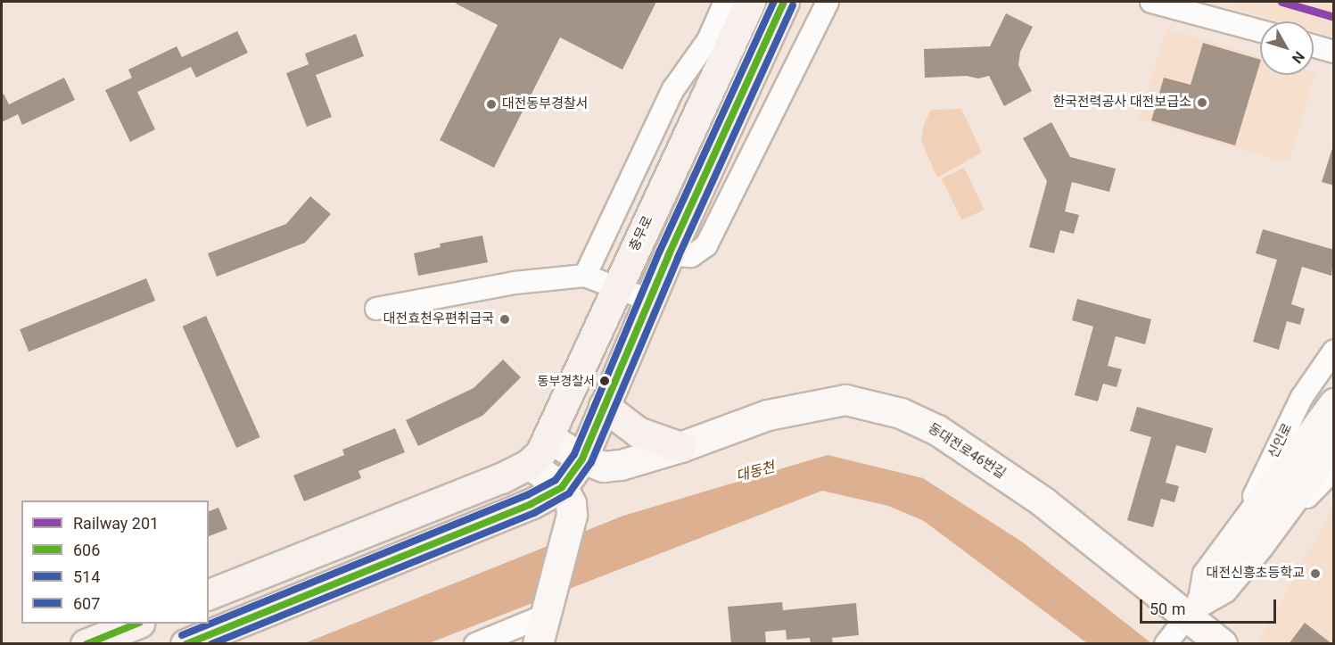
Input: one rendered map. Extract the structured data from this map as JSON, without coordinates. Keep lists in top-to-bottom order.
{
  "streets": {
    "main road": ["충무로"],
    "street": ["신인로", "동대전로46번길"]
  },
  "crossings": [
    ["충무로", "동대전로46번길"],
    ["신인로", "동대전로46번길"]
  ],
  "water": ["대동천"],
  "places": [
    "한국전력공사 대전보급소",
    "대전동부경찰서",
    "대전효천우편취급국",
    "동부경찰서",
    "대전신흥초등학교"
  ],
  "lines": [
    "rail line 201",
    "transit line 606",
    "transit line 607",
    "transit line 514"
  ],
  "legend": [
    "Railway 201",
    "606",
    "514",
    "607"
  ],
  "scale_bar": "50 m",
  "north": "bottom right"
}
